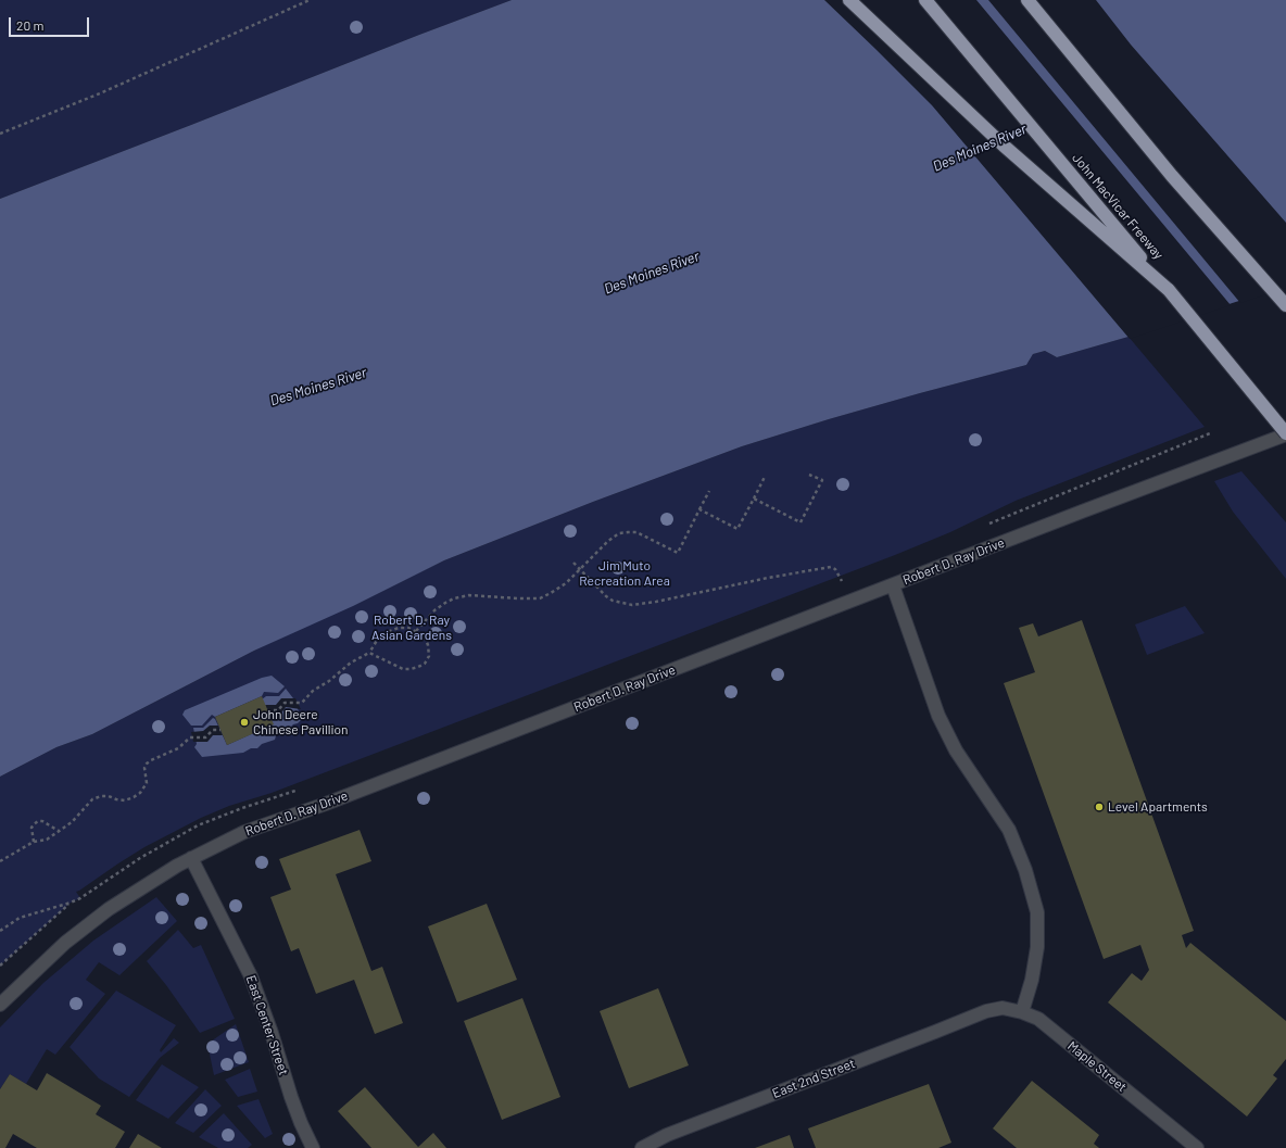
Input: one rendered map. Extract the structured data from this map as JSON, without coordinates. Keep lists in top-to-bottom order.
{
  "streets": {
    "highway": ["John MacVicar Freeway"],
    "street": [
      "Robert D. Ray Drive",
      "East Center Street",
      "Maple Street",
      "East 2nd Street"
    ]
  },
  "crossings": [
    ["John MacVicar Freeway", "Robert D. Ray Drive"],
    ["Robert D. Ray Drive", "East Center Street"],
    ["Maple Street", "East 2nd Street"]
  ],
  "water": ["Des Moines River"],
  "parks": ["Jim Muto Recreation Area", "Robert D. Ray Asian Gardens"],
  "places": ["John Deere Chinese Pavillion", "Level Apartments"],
  "scale_bar": "20 m"
}
